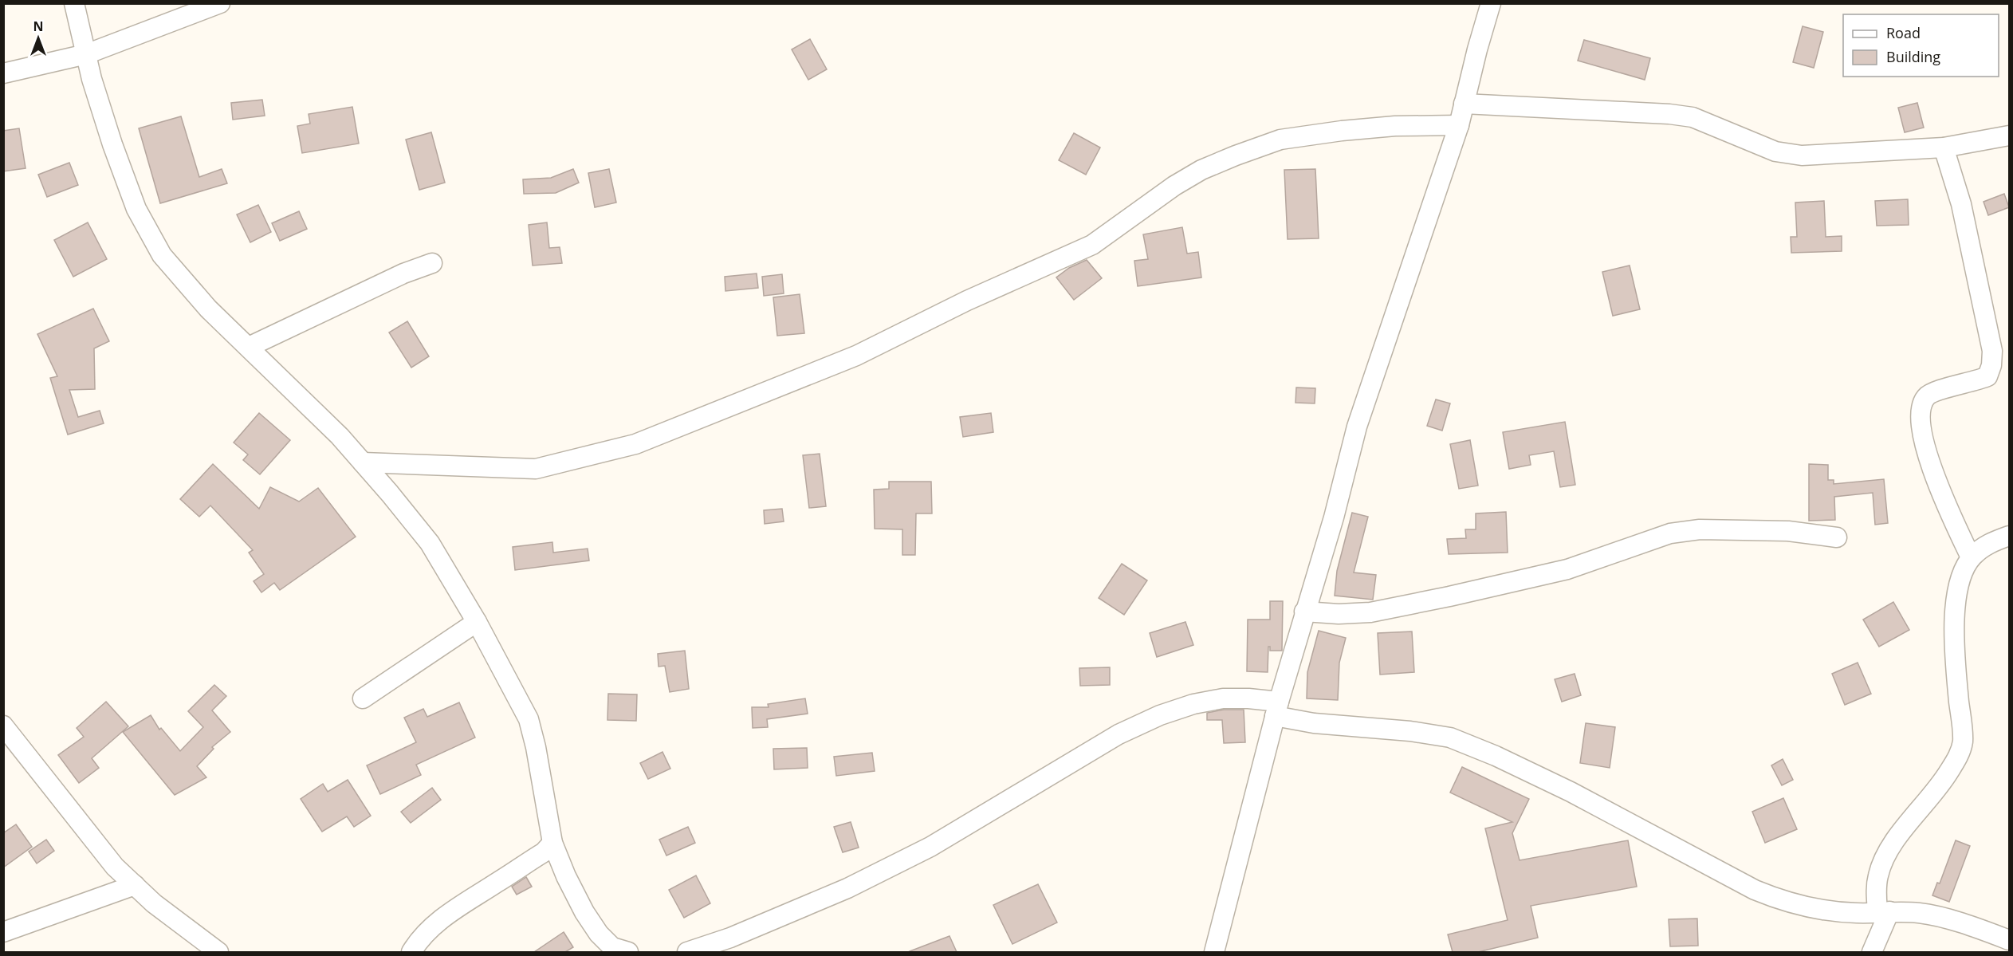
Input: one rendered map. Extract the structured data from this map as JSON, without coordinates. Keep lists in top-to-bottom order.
{
  "legend": ["Road", "Building"],
  "north": "top"
}
